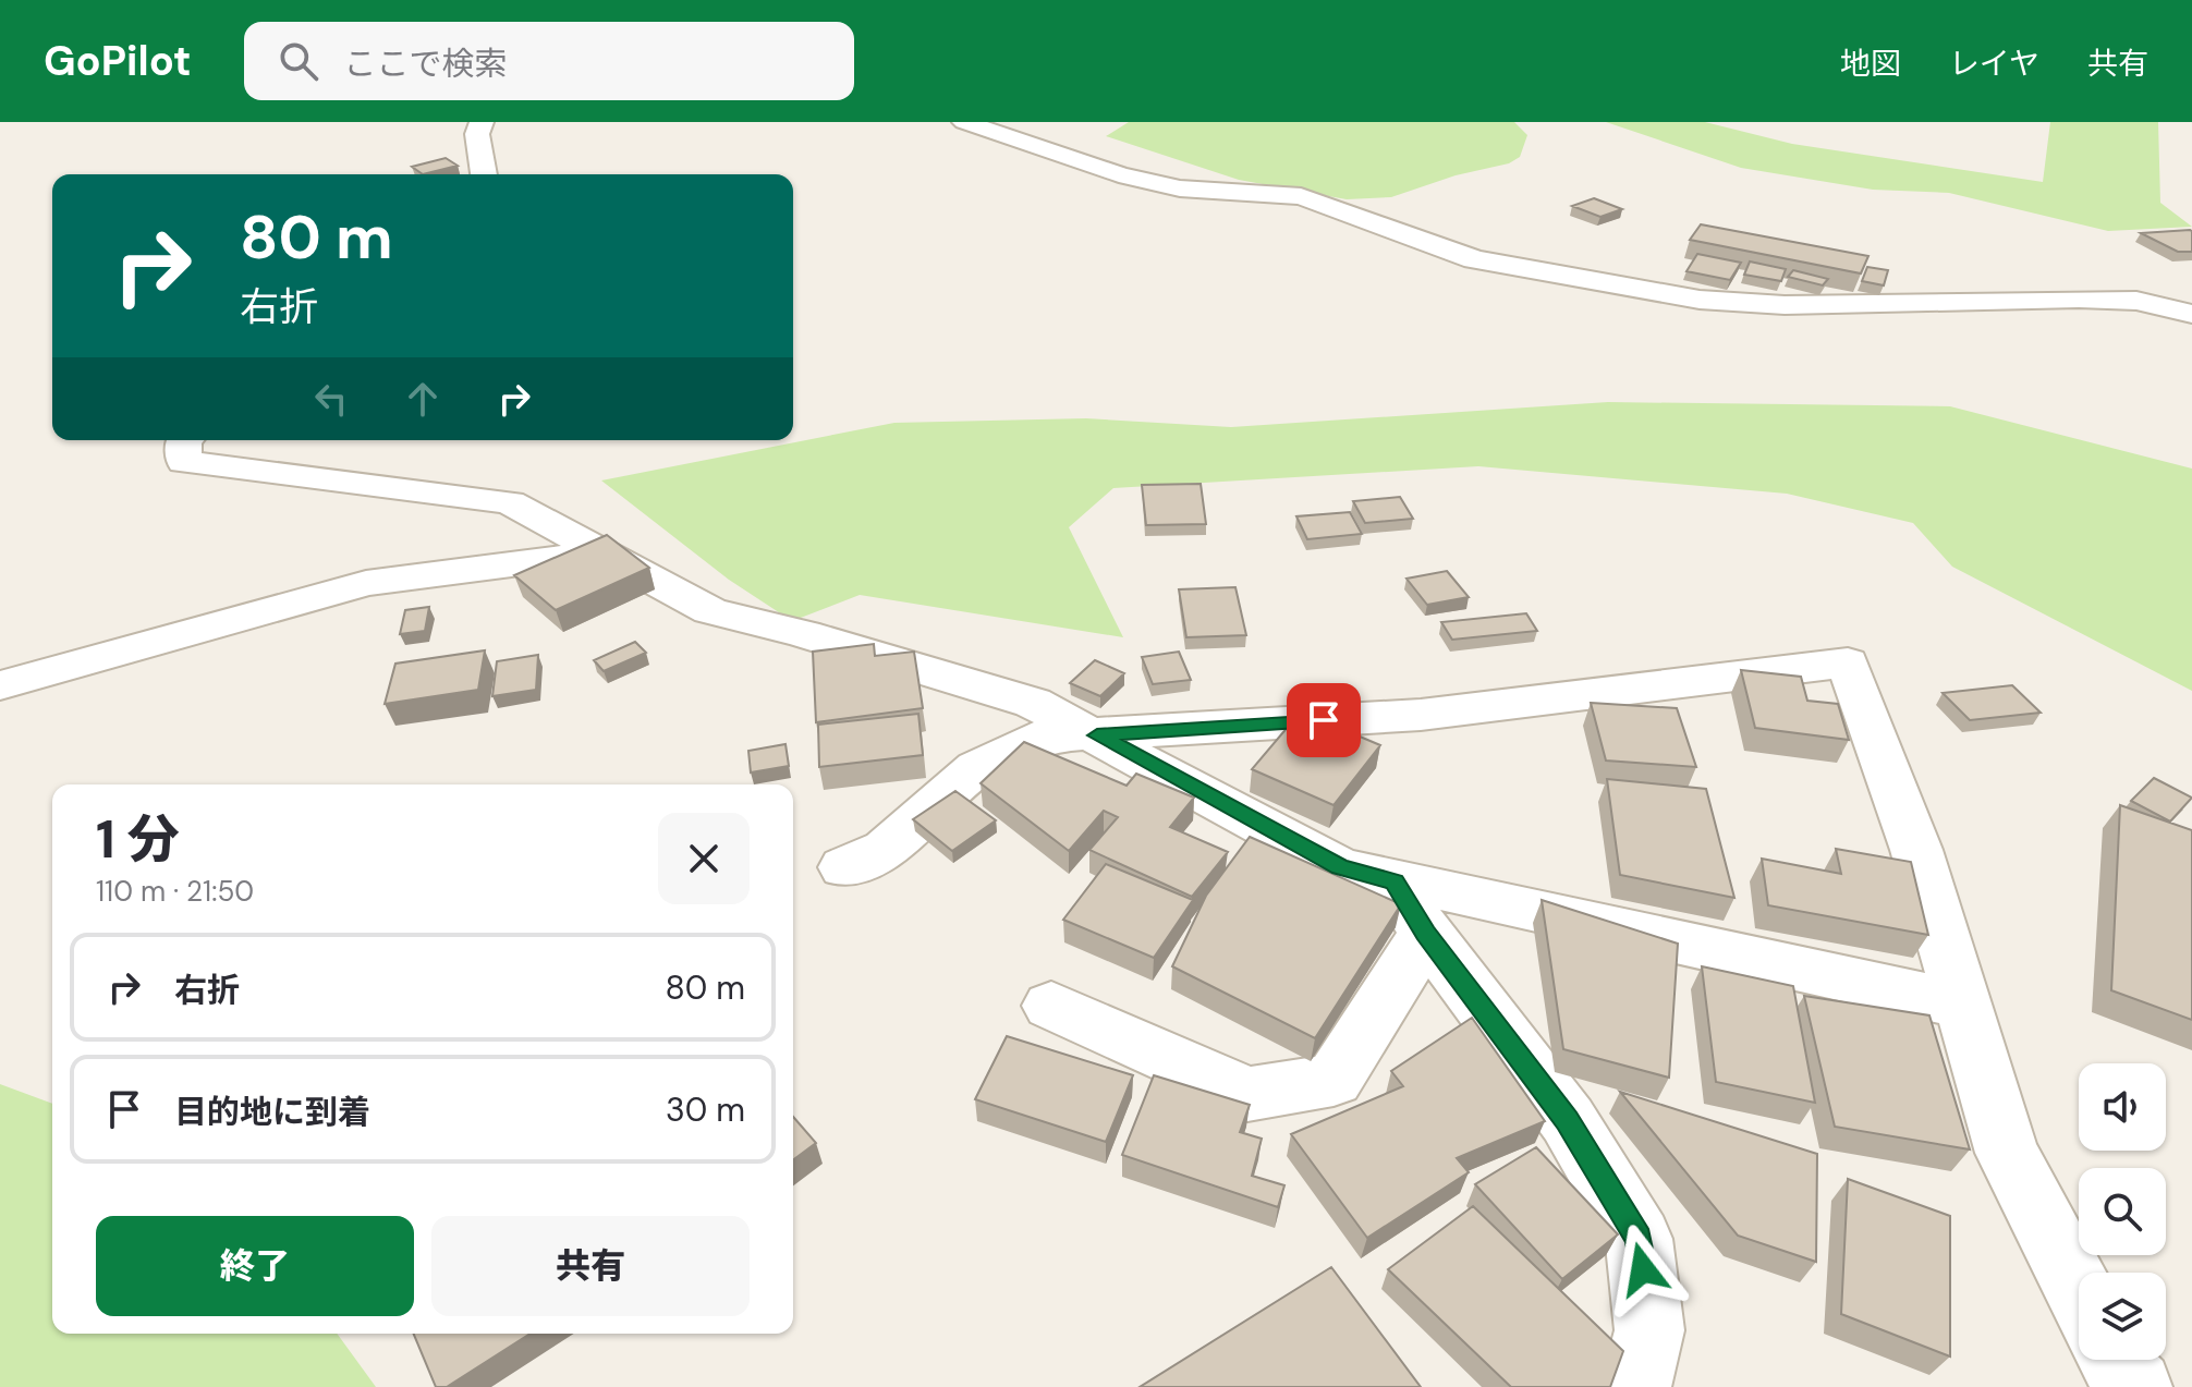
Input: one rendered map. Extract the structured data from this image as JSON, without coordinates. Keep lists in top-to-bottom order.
{
  "page": {
    "header": "GoPilot",
    "search": "ここで検索",
    "nav": ["地図", "レイヤ", "共有"],
    "turn": ["80 m", "右折"],
    "heading": ["1 分", "110 m · 21:50"],
    "list": [
      {
        "name": "右折",
        "value": "80 m"
      },
      {
        "name": "目的地に到着",
        "value": "30 m"
      }
    ],
    "buttons": ["終了", "共有"]
  }
}
